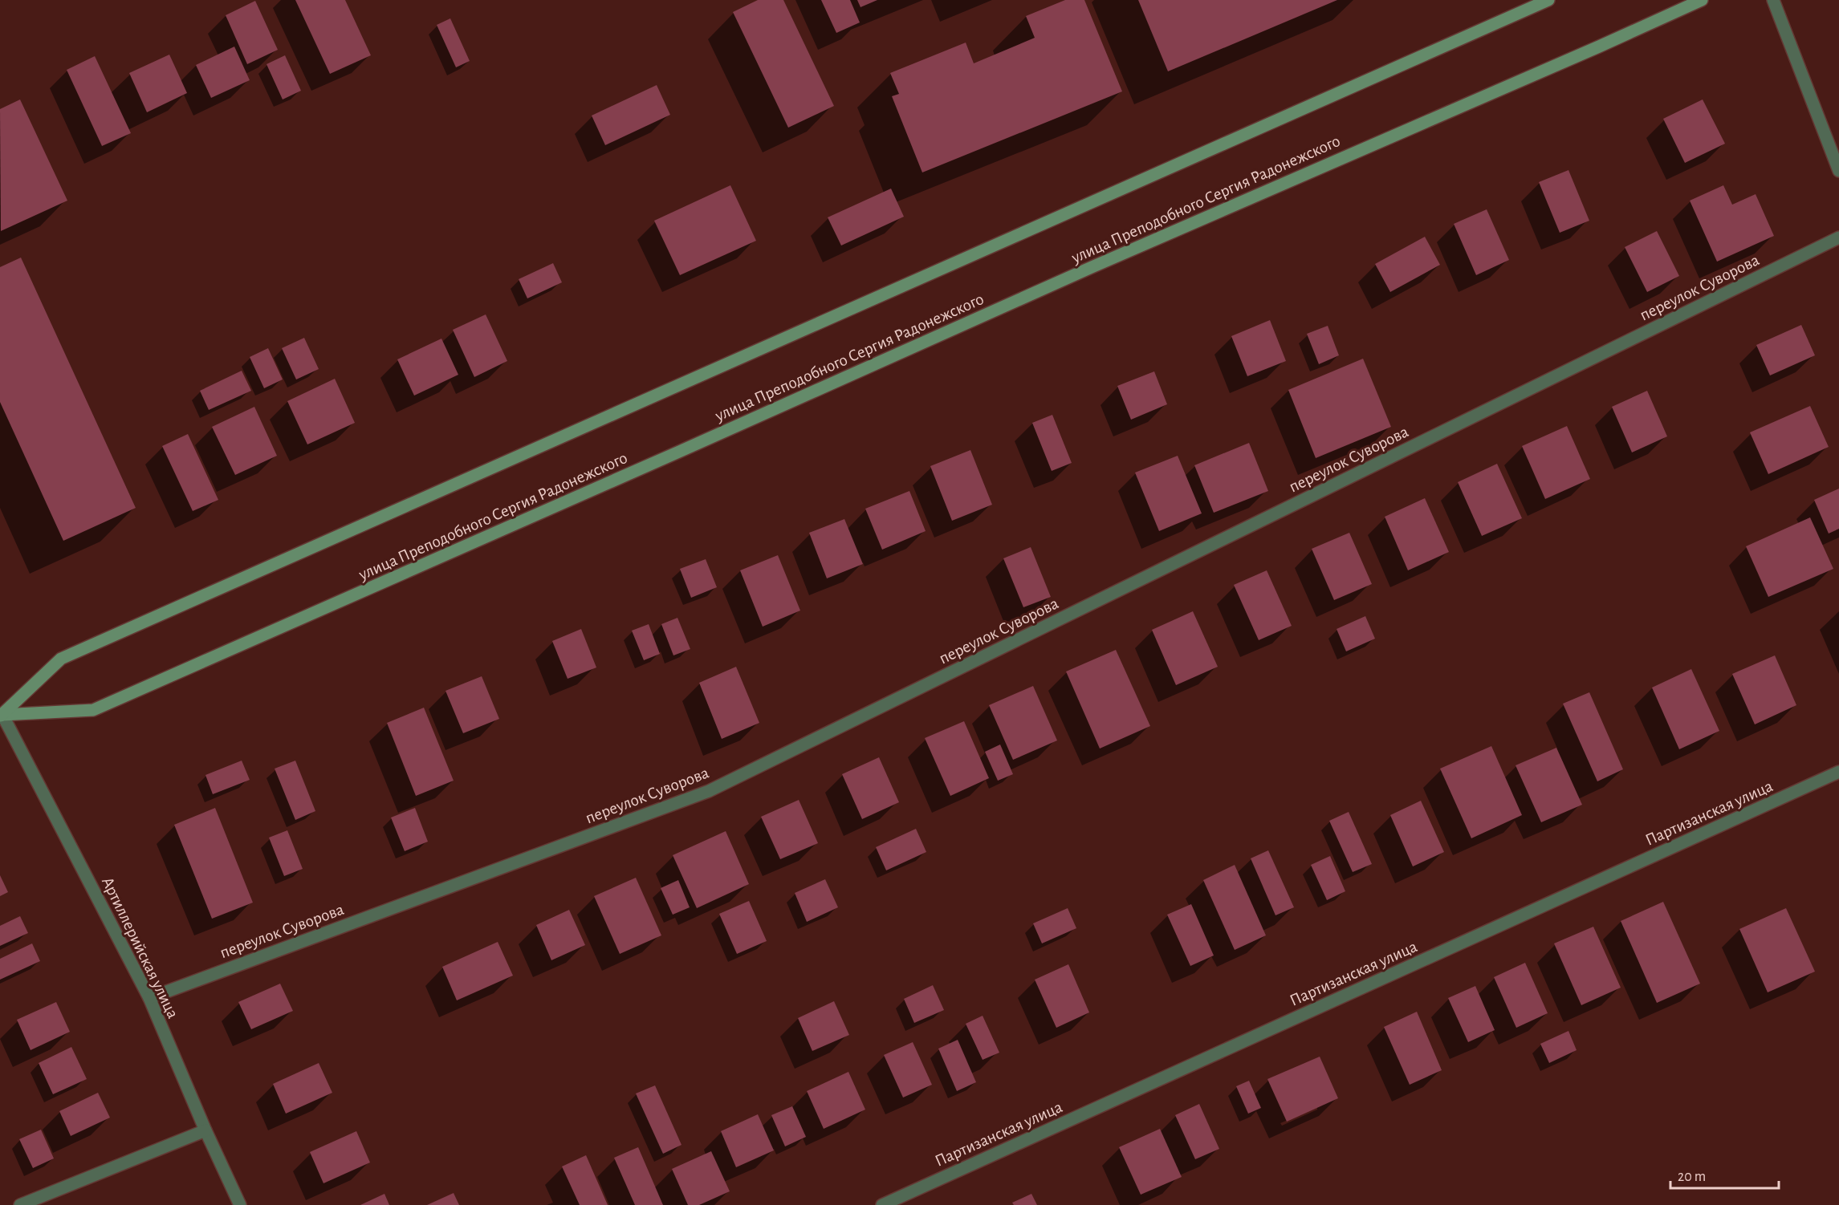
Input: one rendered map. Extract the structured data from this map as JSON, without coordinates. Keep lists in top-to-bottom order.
{
  "streets": {
    "street": [
      "улица Преподобного Сергия Радонежского",
      "переулок Суворова",
      "Партизанская улица",
      "Артиллерийская улица"
    ]
  },
  "crossings": [
    ["улица Преподобного Сергия Радонежского", "Артиллерийская улица"],
    ["переулок Суворова", "Артиллерийская улица"]
  ],
  "scale_bar": "20 m"
}
